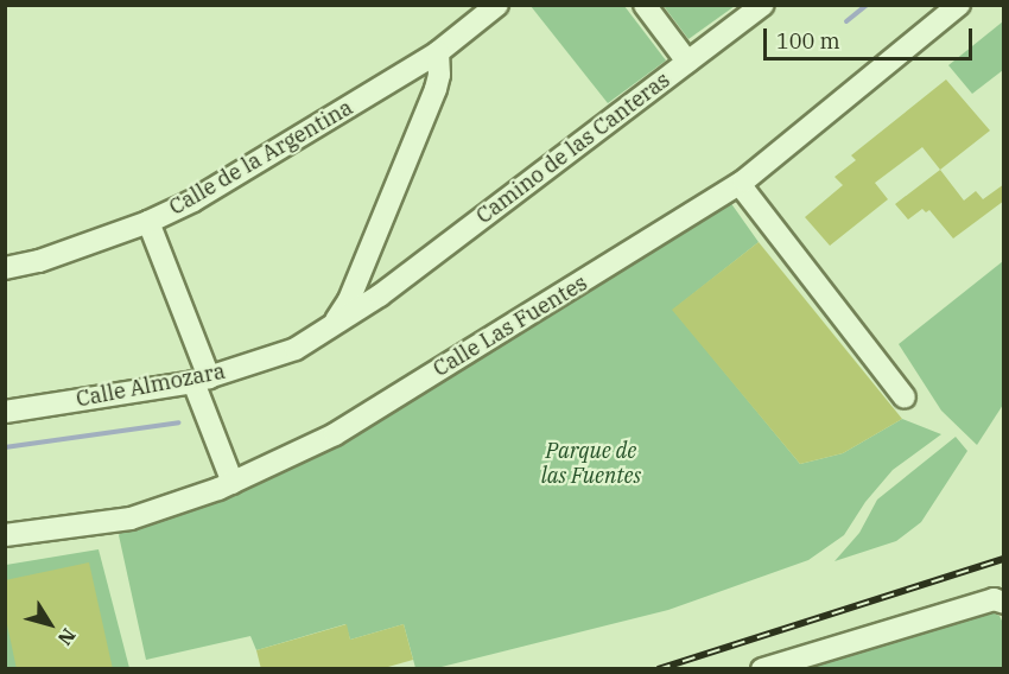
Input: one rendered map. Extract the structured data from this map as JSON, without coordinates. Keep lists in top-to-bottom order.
{
  "streets": {
    "street": [
      "Camino de las Canteras",
      "Calle de la Argentina",
      "Calle Las Fuentes",
      "Calle Almozara"
    ]
  },
  "crossings": [
    ["Camino de las Canteras", "Calle Almozara"]
  ],
  "parks": ["Parque de las Fuentes"],
  "scale_bar": "100 m",
  "north": "bottom right"
}
